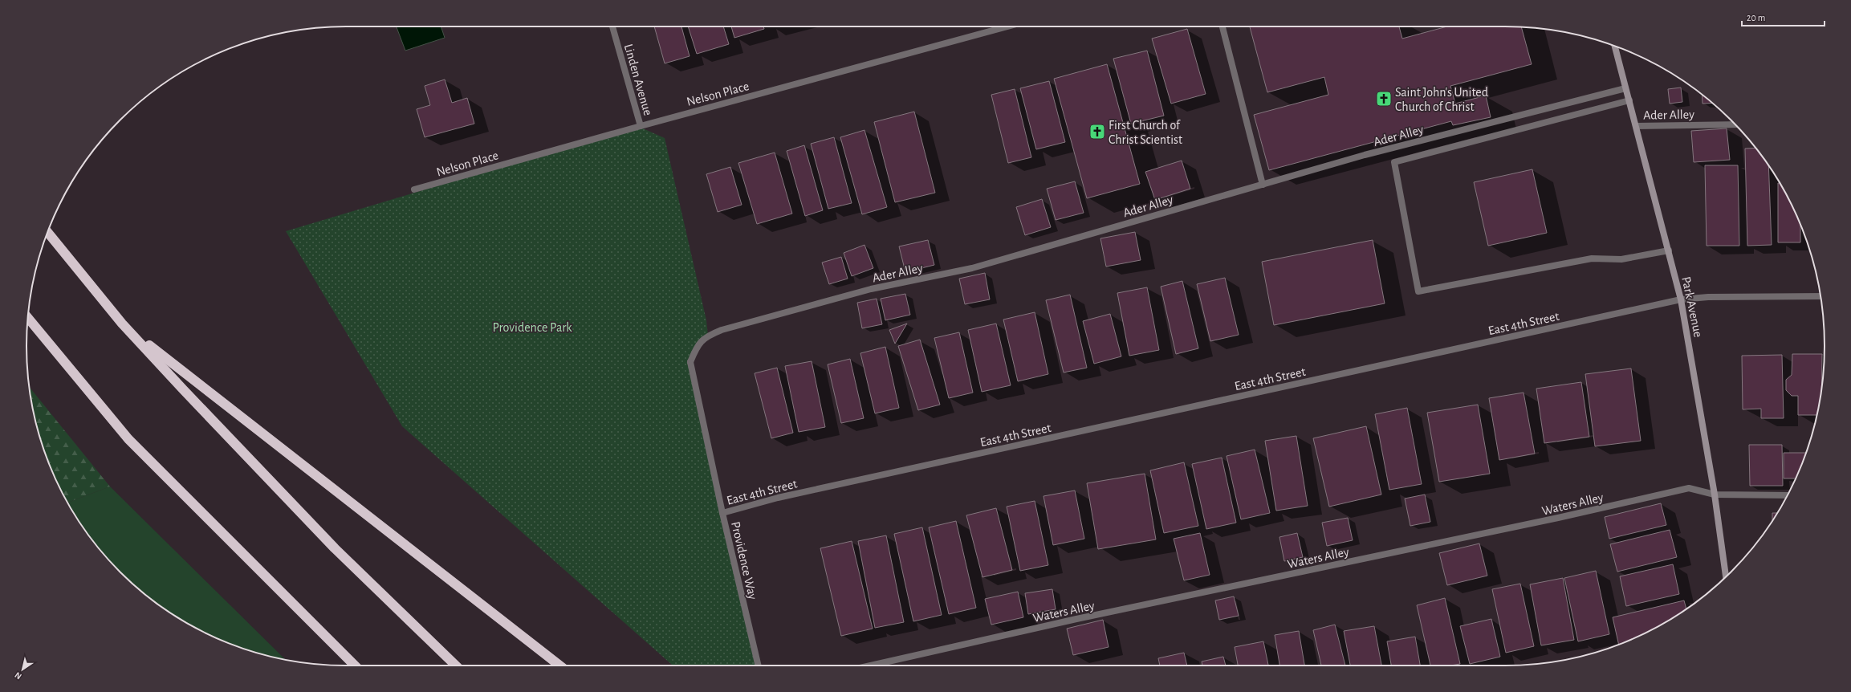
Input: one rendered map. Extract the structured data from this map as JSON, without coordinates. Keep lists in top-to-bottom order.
{
  "streets": {
    "street": [
      "Linden Avenue",
      "Nelson Place",
      "Ader Alley",
      "Park Avenue",
      "East 4th Street",
      "Waters Alley",
      "Providence Way"
    ]
  },
  "crossings": [
    ["Linden Avenue", "Nelson Place"],
    ["Ader Alley", "Park Avenue"],
    ["Ader Alley", "Providence Way"],
    ["Park Avenue", "East 4th Street"],
    ["Park Avenue", "Waters Alley"],
    ["East 4th Street", "Providence Way"]
  ],
  "parks": ["Providence Park"],
  "places": {
    "church": ["Saint John's United Church of Christ", "First Church of Christ Scientist"]
  },
  "scale_bar": "20 m",
  "north": "bottom left"
}
